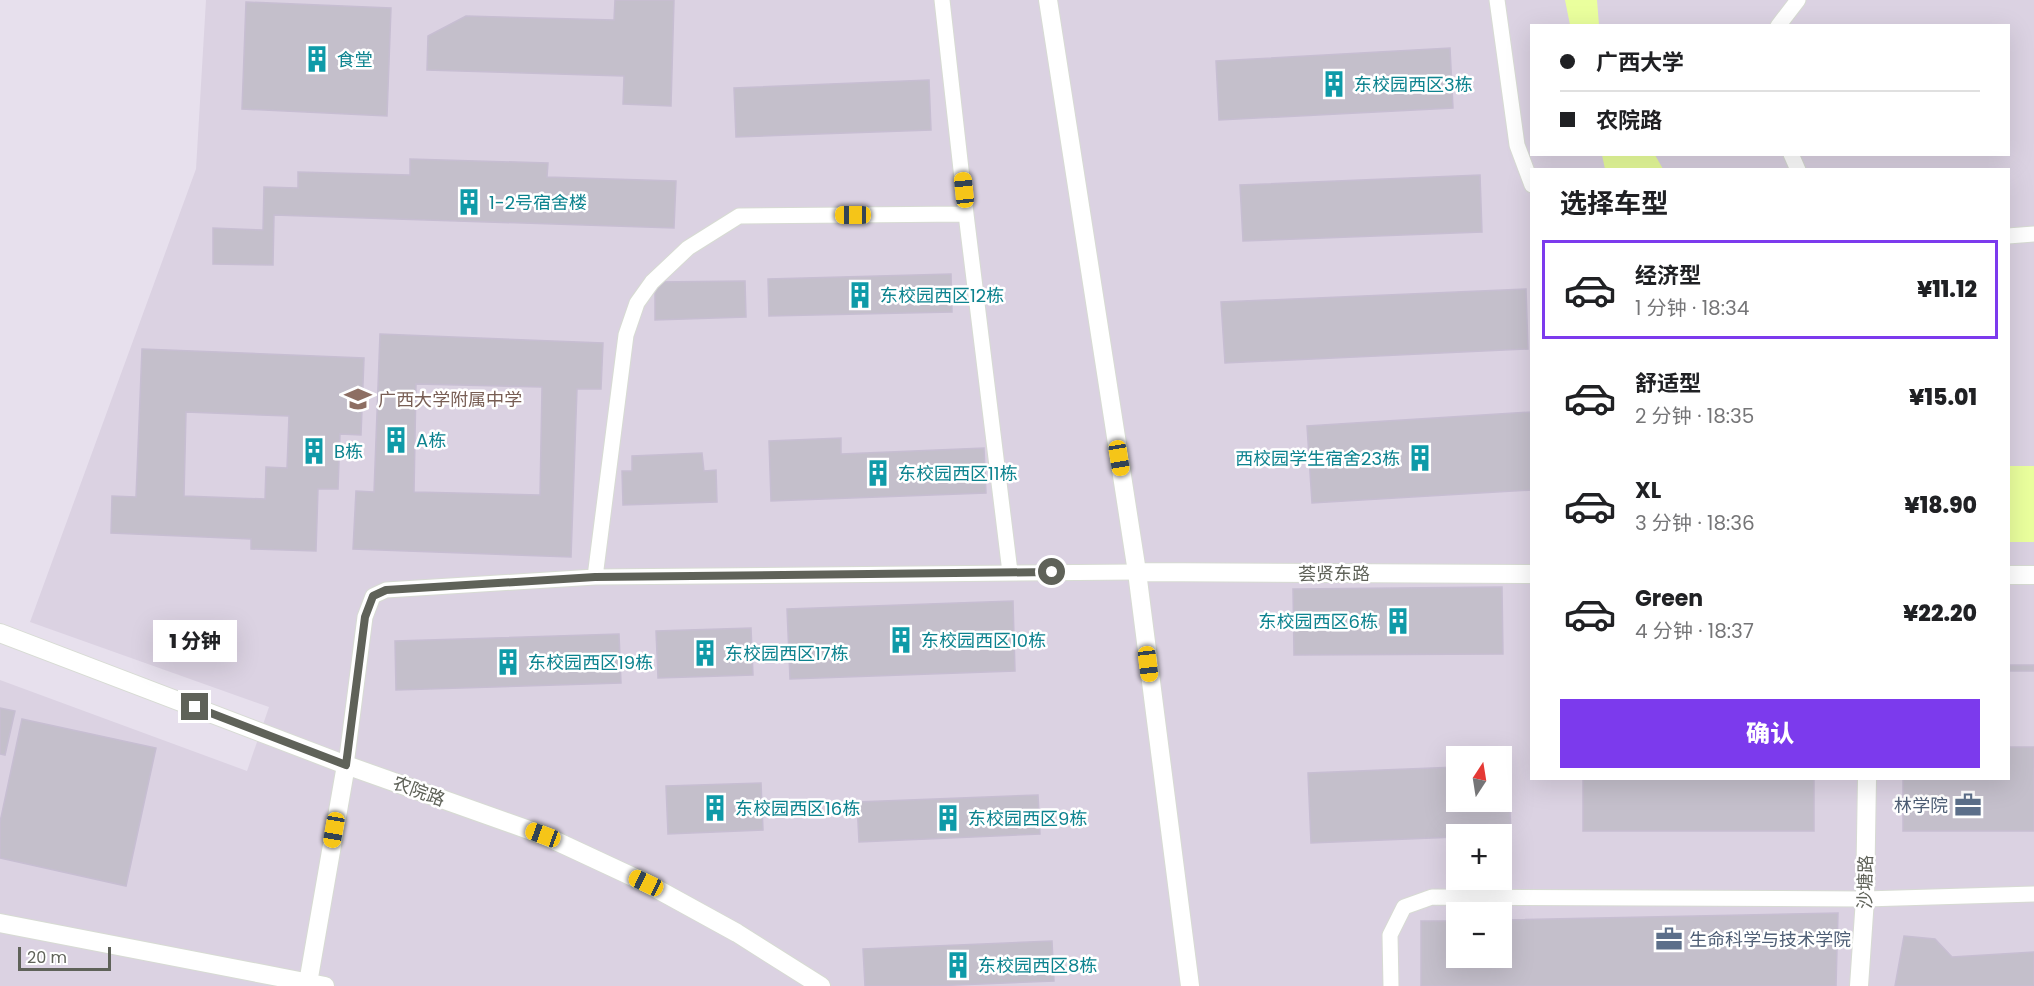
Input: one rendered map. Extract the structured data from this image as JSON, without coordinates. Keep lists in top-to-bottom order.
{
  "streets": {
    "street": ["荟贤东路", "农院路", "沙塘路"]
  },
  "places": {
    "building": [
      "食堂",
      "东校园西区3栋",
      "1-2号宿舍楼",
      "东校园西区12栋",
      "A栋",
      "B栋",
      "西校园学生宿舍23栋",
      "东校园西区11栋",
      "东校园西区6栋",
      "东校园西区10栋",
      "东校园西区17栋",
      "东校园西区19栋",
      "东校园西区16栋",
      "东校园西区9栋",
      "东校园西区8栋"
    ],
    "school or university": ["广西大学附属中学"],
    "office": ["林学院", "生命科学与技术学院"]
  },
  "scale_bar": "20 m",
  "north": "top",
  "page": {
    "banner": ["广西大学", "农院路"],
    "heading": "选择车型",
    "list": [
      {
        "name": "经济型",
        "note": "1 分钟 · 18:34",
        "value": "¥11.12"
      },
      {
        "name": "舒适型",
        "note": "2 分钟 · 18:35",
        "value": "¥15.01"
      },
      {
        "name": "XL",
        "note": "3 分钟 · 18:36",
        "value": "¥18.90"
      },
      {
        "name": "Green",
        "note": "4 分钟 · 18:37",
        "value": "¥22.20"
      }
    ],
    "bubble": "1 分钟",
    "buttons": "确认",
    "map_buttons": ["+", "−"],
    "scale": "20 m"
  }
}
